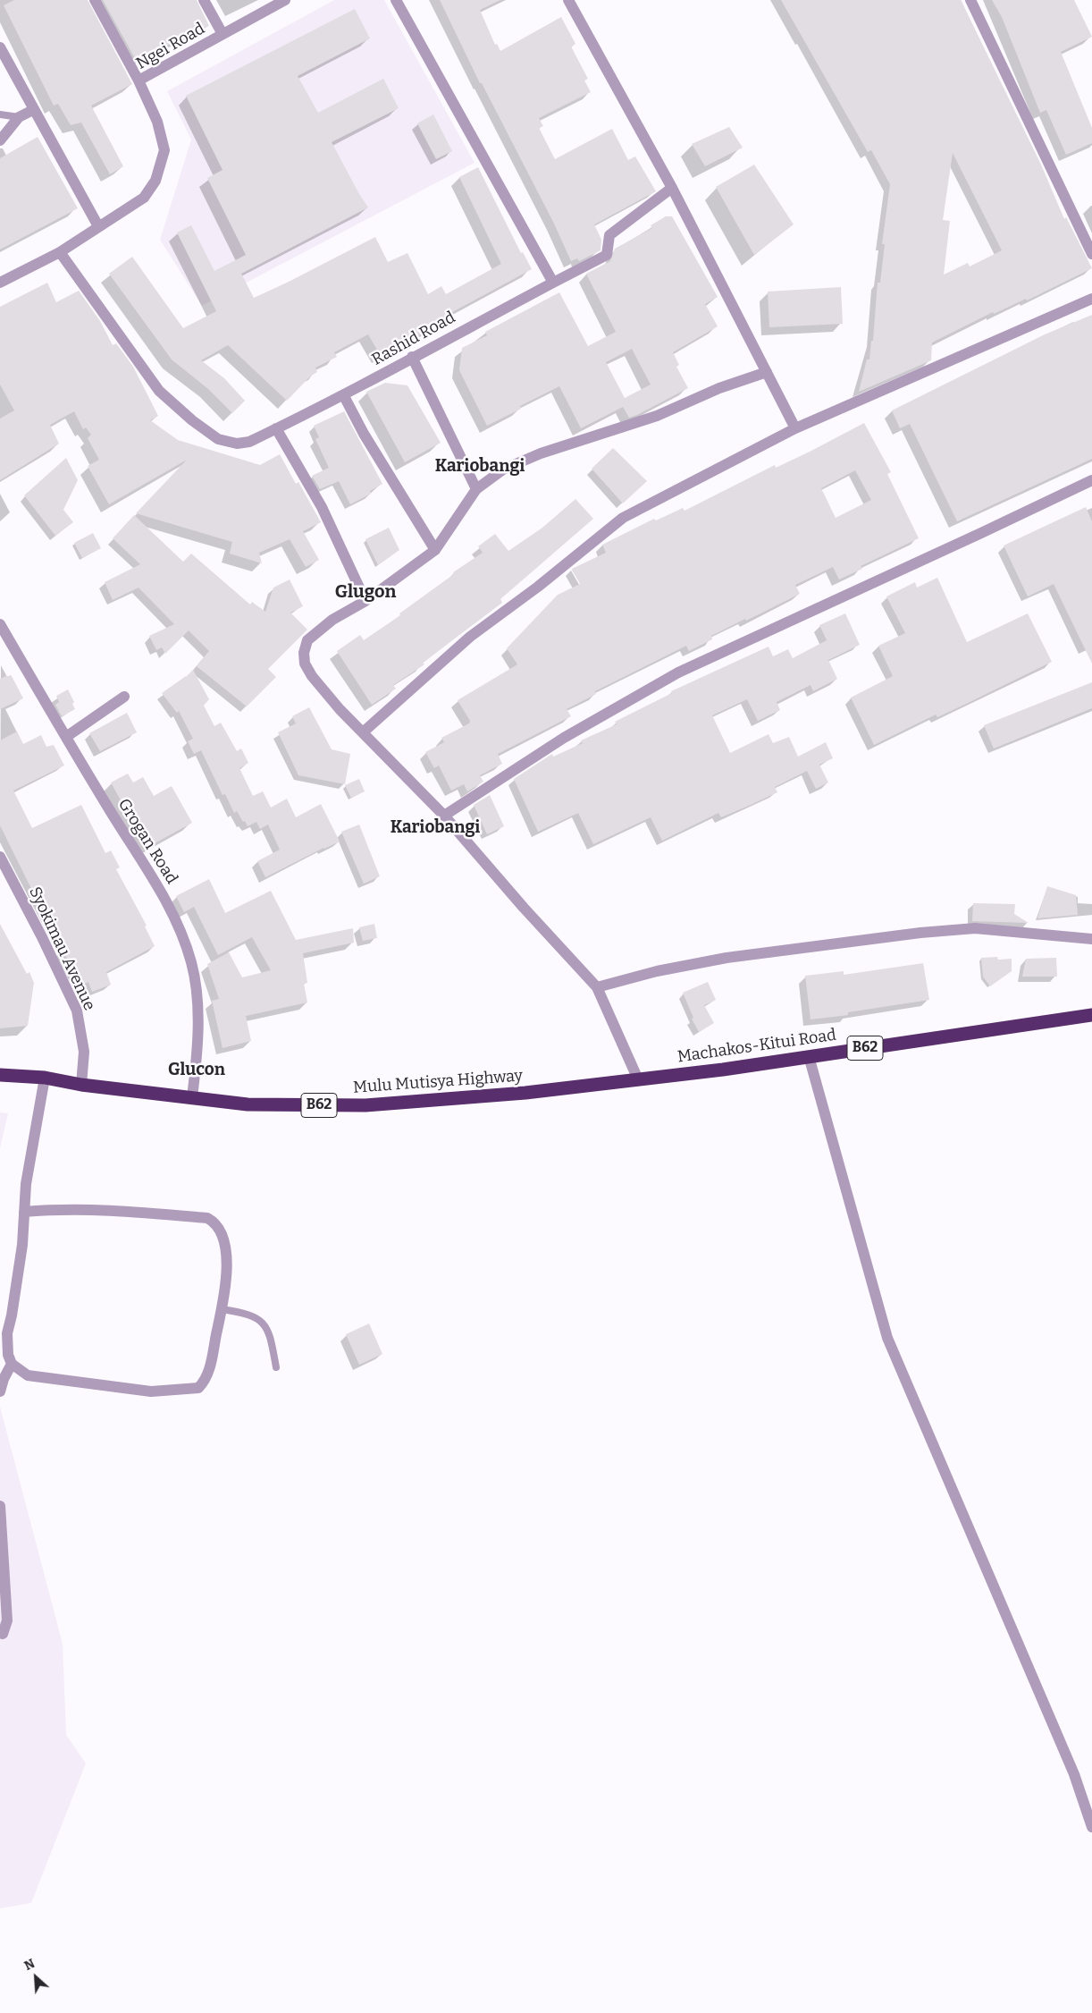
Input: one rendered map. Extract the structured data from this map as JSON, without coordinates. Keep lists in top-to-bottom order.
{
  "streets": {
    "highway": ["Machakos-Kitui Road", "B62", "Mulu Mutisya Highway"],
    "street": [
      "Ngei Road",
      "Rashid Road",
      "Grogan Road",
      "Syokimau Avenue"
    ]
  },
  "crossings": [
    ["Ngei Road", "Rashid Road"],
    ["Grogan Road", "Mulu Mutisya Highway"],
    ["Syokimau Avenue", "Mulu Mutisya Highway"],
    ["Machakos-Kitui Road", "Mulu Mutisya Highway"]
  ],
  "districts": [
    "Kariobangi",
    "Glugon",
    "Kariobangi",
    "Glucon"
  ],
  "north": "top left"
}
